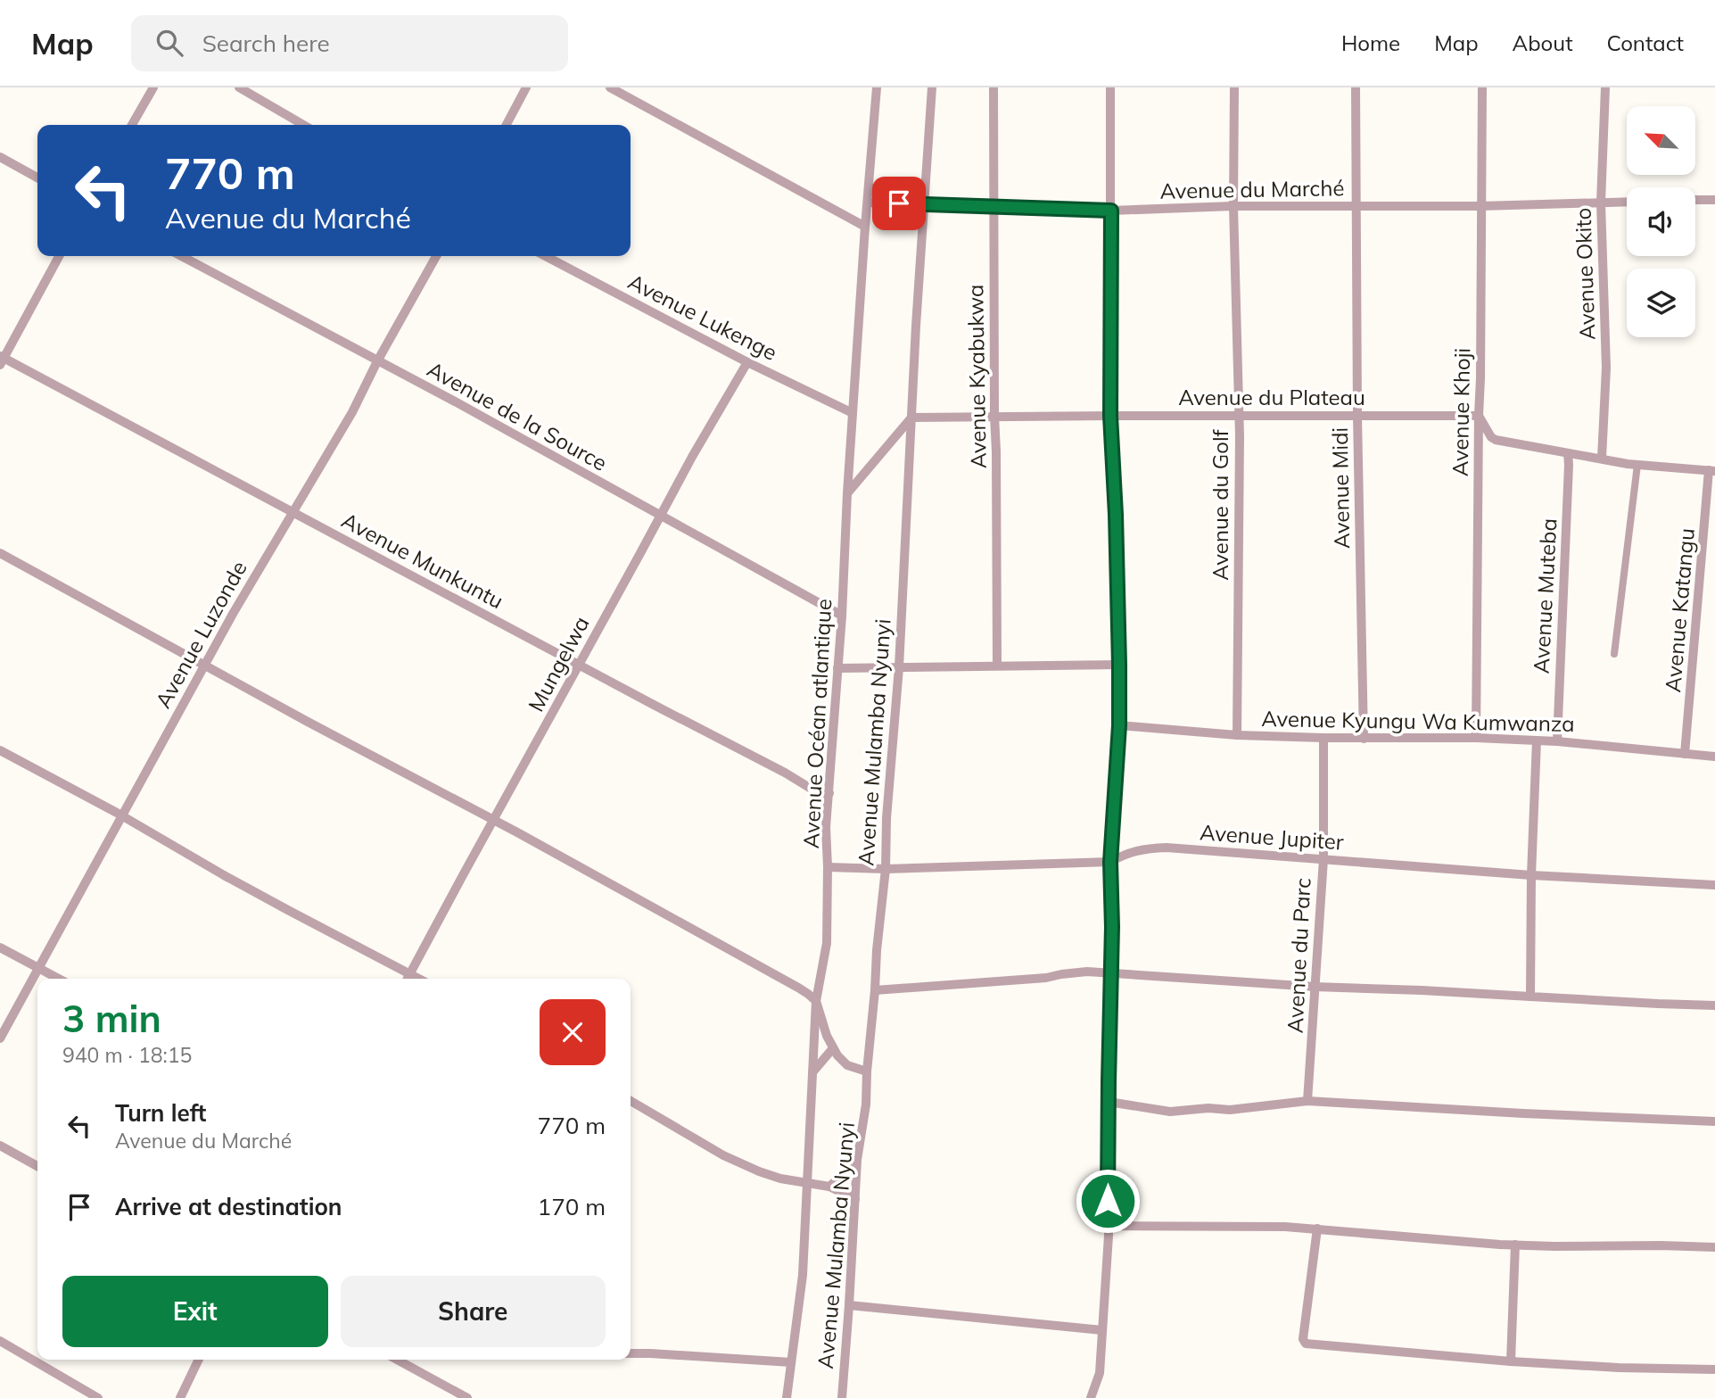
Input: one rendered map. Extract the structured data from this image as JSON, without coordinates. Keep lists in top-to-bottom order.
{
  "streets": {
    "street": [
      "Avenue du Marché",
      "Avenue Okito",
      "Avenue Lukenge",
      "Avenue Kyabukwa",
      "Avenue du Plateau",
      "Avenue Khoji",
      "Avenue de la Source",
      "Avenue Midi",
      "Avenue du Golf",
      "Avenue Munkuntu",
      "Avenue Muteba",
      "Avenue Katangu",
      "Avenue Luzonde",
      "Mungelwa",
      "Avenue Kyungu Wa Kumwanza",
      "Avenue Océan atlantique",
      "Avenue Mulamba Nyunyi",
      "Avenue Jupiter",
      "Avenue du Parc"
    ]
  },
  "crossings": [
    ["Avenue du Marché", "Avenue Okito"],
    ["Avenue du Marché", "Avenue Kyabukwa"],
    ["Avenue du Marché", "Avenue Khoji"],
    ["Avenue du Marché", "Avenue Midi"],
    ["Avenue du Marché", "Avenue du Golf"],
    ["Avenue du Marché", "Avenue Océan atlantique"],
    ["Avenue du Marché", "Avenue Mulamba Nyunyi"],
    ["Avenue Lukenge", "Mungelwa"],
    ["Avenue Lukenge", "Avenue Océan atlantique"],
    ["Avenue Kyabukwa", "Avenue du Plateau"],
    ["Avenue du Plateau", "Avenue Khoji"],
    ["Avenue du Plateau", "Avenue Midi"],
    ["Avenue du Plateau", "Avenue du Golf"],
    ["Avenue du Plateau", "Avenue Mulamba Nyunyi"],
    ["Avenue Khoji", "Avenue Kyungu Wa Kumwanza"],
    ["Avenue de la Source", "Avenue Luzonde"],
    ["Avenue de la Source", "Mungelwa"],
    ["Avenue de la Source", "Avenue Océan atlantique"],
    ["Avenue Midi", "Avenue Kyungu Wa Kumwanza"],
    ["Avenue du Golf", "Avenue Kyungu Wa Kumwanza"],
    ["Avenue Munkuntu", "Avenue Luzonde"],
    ["Avenue Munkuntu", "Mungelwa"],
    ["Avenue Munkuntu", "Avenue Océan atlantique"],
    ["Avenue Muteba", "Avenue Kyungu Wa Kumwanza"],
    ["Avenue Katangu", "Avenue Kyungu Wa Kumwanza"],
    ["Avenue Kyungu Wa Kumwanza", "Avenue du Parc"],
    ["Avenue Océan atlantique", "Avenue Jupiter"],
    ["Avenue Mulamba Nyunyi", "Avenue Jupiter"],
    ["Avenue Jupiter", "Avenue du Parc"]
  ],
  "north": "top left",
  "page": {
    "header": "Map",
    "search": "Search here",
    "nav": [
      "Home",
      "Map",
      "About",
      "Contact"
    ],
    "turn": ["770 m", "Avenue du Marché"],
    "heading": ["3 min", "940 m · 18:15"],
    "list": [
      {
        "name": "Turn left",
        "note": "Avenue du Marché",
        "value": "770 m"
      },
      {
        "name": "Arrive at destination",
        "value": "170 m"
      }
    ],
    "buttons": ["Exit", "Share"]
  }
}
